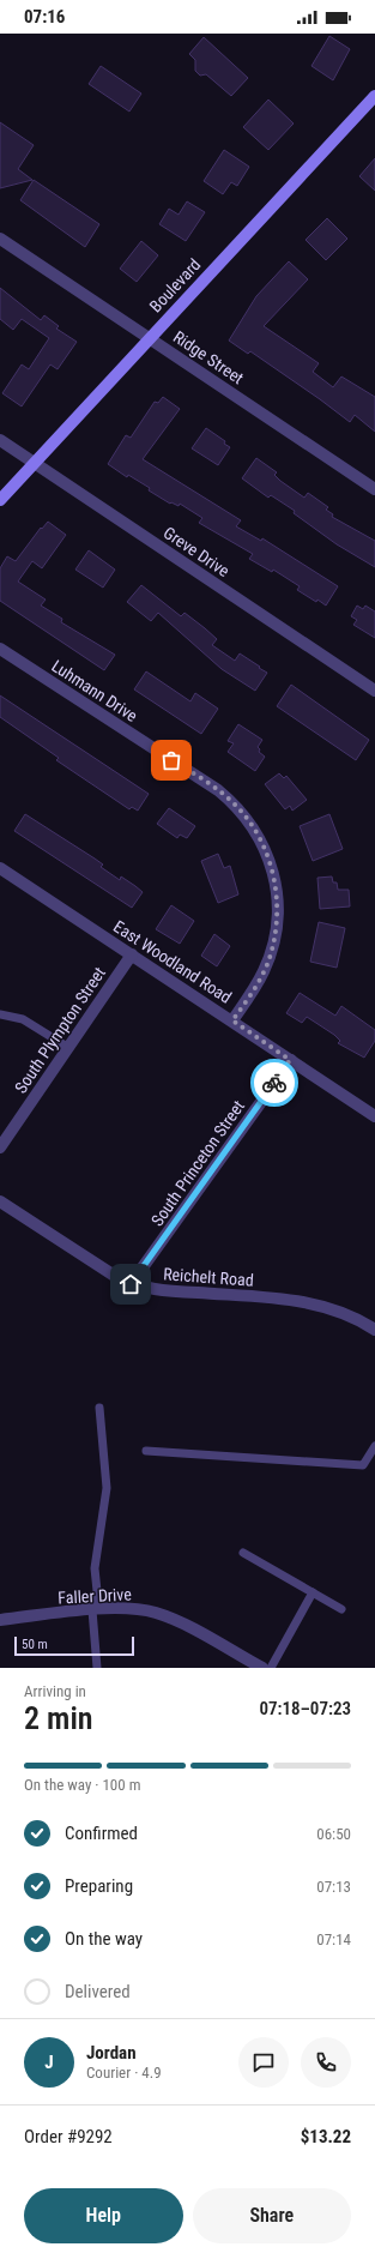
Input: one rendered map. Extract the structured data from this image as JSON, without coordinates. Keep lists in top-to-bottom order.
{
  "streets": {
    "street": [
      "Boulevard",
      "Ridge Street",
      "Greve Drive",
      "Luhmann Drive",
      "East Woodland Road",
      "South Plympton Street",
      "South Princeton Street",
      "Reichelt Road",
      "Faller Drive"
    ]
  },
  "crossings": [
    ["Boulevard", "Ridge Street"],
    ["Boulevard", "Greve Drive"],
    ["Luhmann Drive", "East Woodland Road"],
    ["East Woodland Road", "South Plympton Street"],
    ["East Woodland Road", "South Princeton Street"],
    ["South Princeton Street", "Reichelt Road"]
  ],
  "scale_bar": "50 m",
  "page": {
    "status": "07:16",
    "scale": "50 m",
    "heading": ["2 min", "Arriving in", "07:18–07:23"],
    "panel": [
      "Jordan",
      "Courier · 4.9",
      "Order #9292",
      "$13.22"
    ],
    "bar": "On the way · 100 m",
    "list": [
      ["Confirmed", "06:50"],
      ["Preparing", "07:13"],
      ["On the way", "07:14"],
      "Delivered"
    ],
    "round": "J",
    "buttons": ["Help", "Share"]
  }
}
